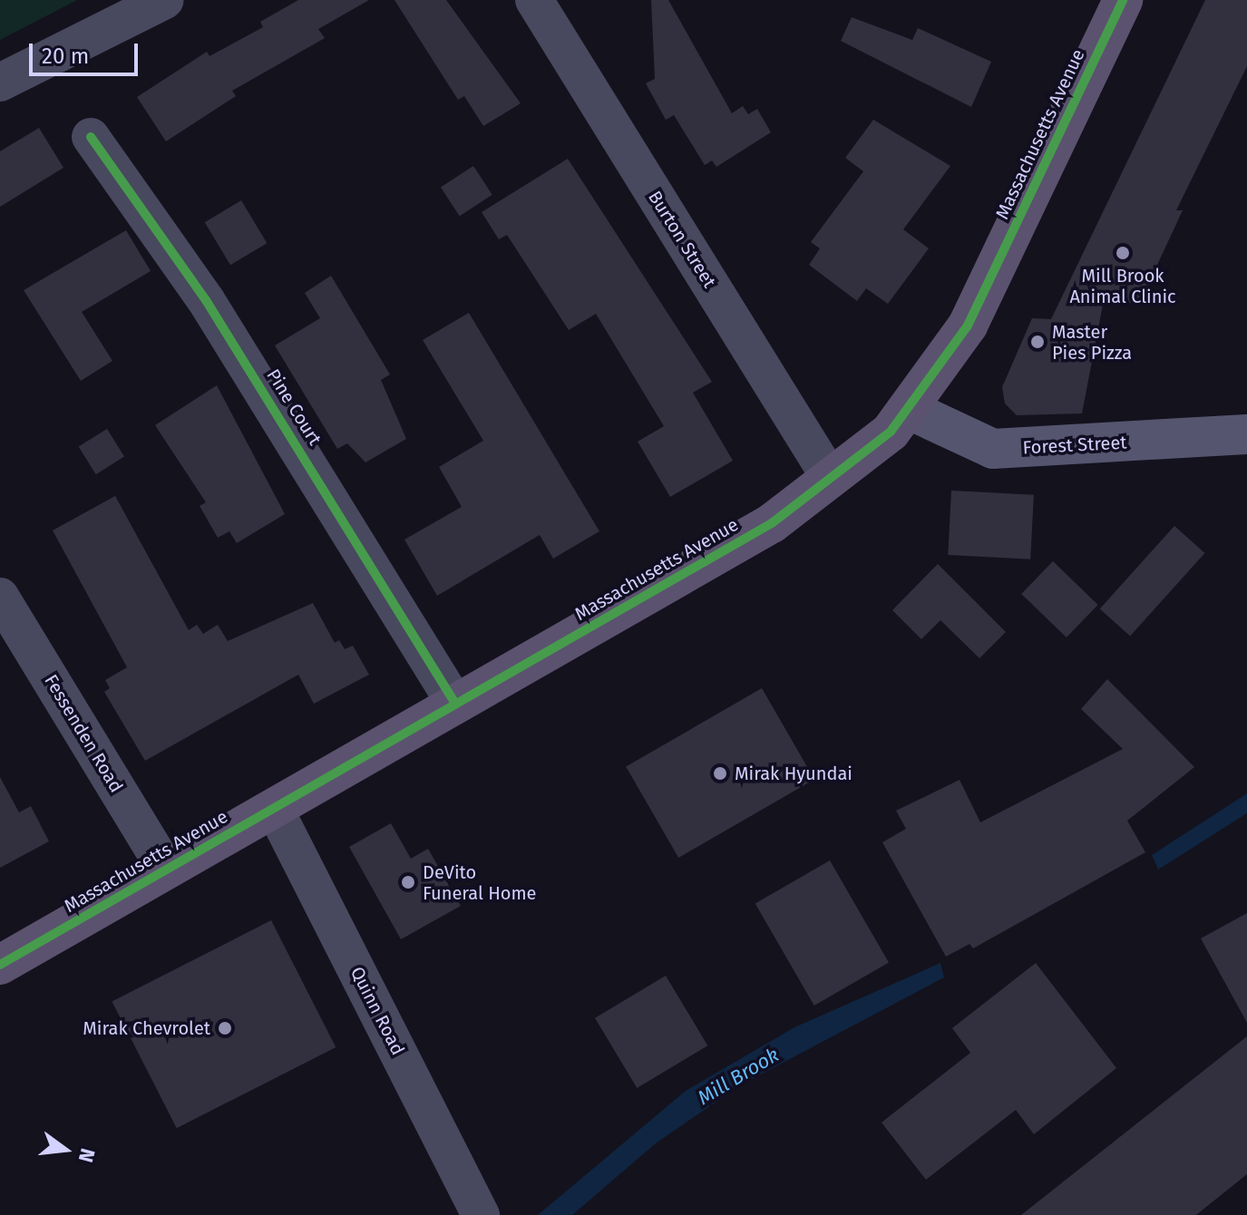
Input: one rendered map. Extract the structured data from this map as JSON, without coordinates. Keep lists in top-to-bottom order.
{
  "streets": {
    "main road": ["Massachusetts Avenue"],
    "street": [
      "Burton Street",
      "Pine Court",
      "Forest Street",
      "Fessenden Road",
      "Quinn Road"
    ]
  },
  "crossings": [
    ["Massachusetts Avenue", "Burton Street"],
    ["Massachusetts Avenue", "Pine Court"],
    ["Massachusetts Avenue", "Forest Street"],
    ["Massachusetts Avenue", "Fessenden Road"],
    ["Massachusetts Avenue", "Quinn Road"]
  ],
  "water": ["Mill Brook"],
  "places": [
    "Mill Brook Animal Clinic",
    "Master Pies Pizza",
    "Mirak Hyundai",
    "DeVito Funeral Home",
    "Mirak Chevrolet"
  ],
  "scale_bar": "20 m",
  "north": "right"
}
